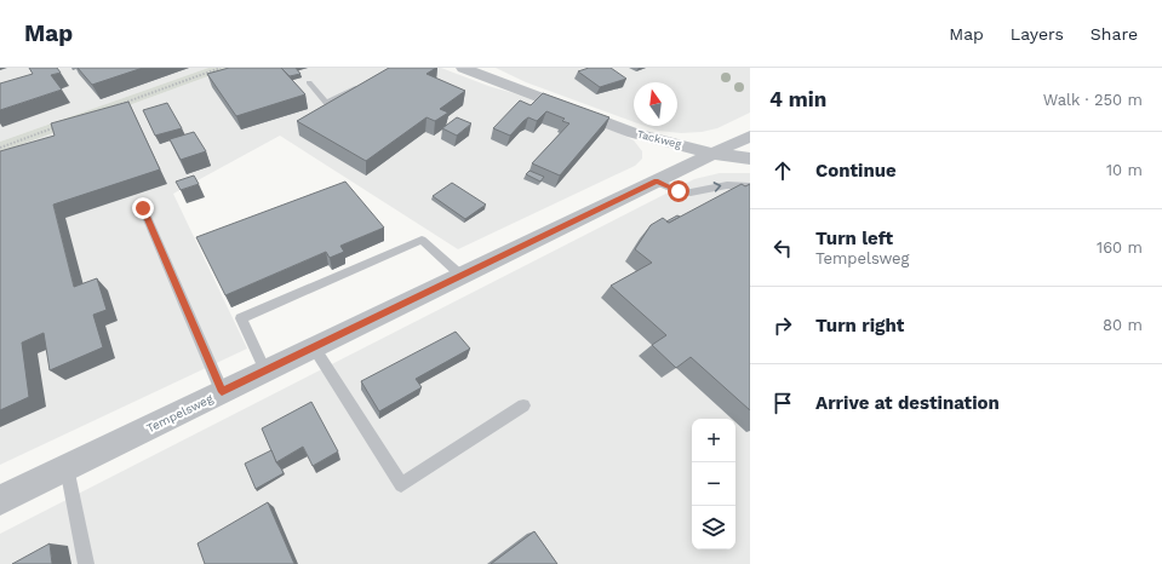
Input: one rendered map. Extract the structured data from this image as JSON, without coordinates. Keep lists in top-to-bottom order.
{
  "streets": {
    "street": ["Tackweg", "Tempelsweg"]
  },
  "crossings": [
    ["Tackweg", "Tempelsweg"]
  ],
  "north": "top",
  "page": {
    "header": "Map",
    "nav": ["Map", "Layers", "Share"],
    "heading": ["4 min", "Walk · 250 m"],
    "list": [
      ["Continue", "10 m"],
      ["Turn left", "Tempelsweg", "160 m"],
      ["Turn right", "80 m"],
      "Arrive at destination"
    ],
    "map_buttons": ["+", "−"]
  }
}
